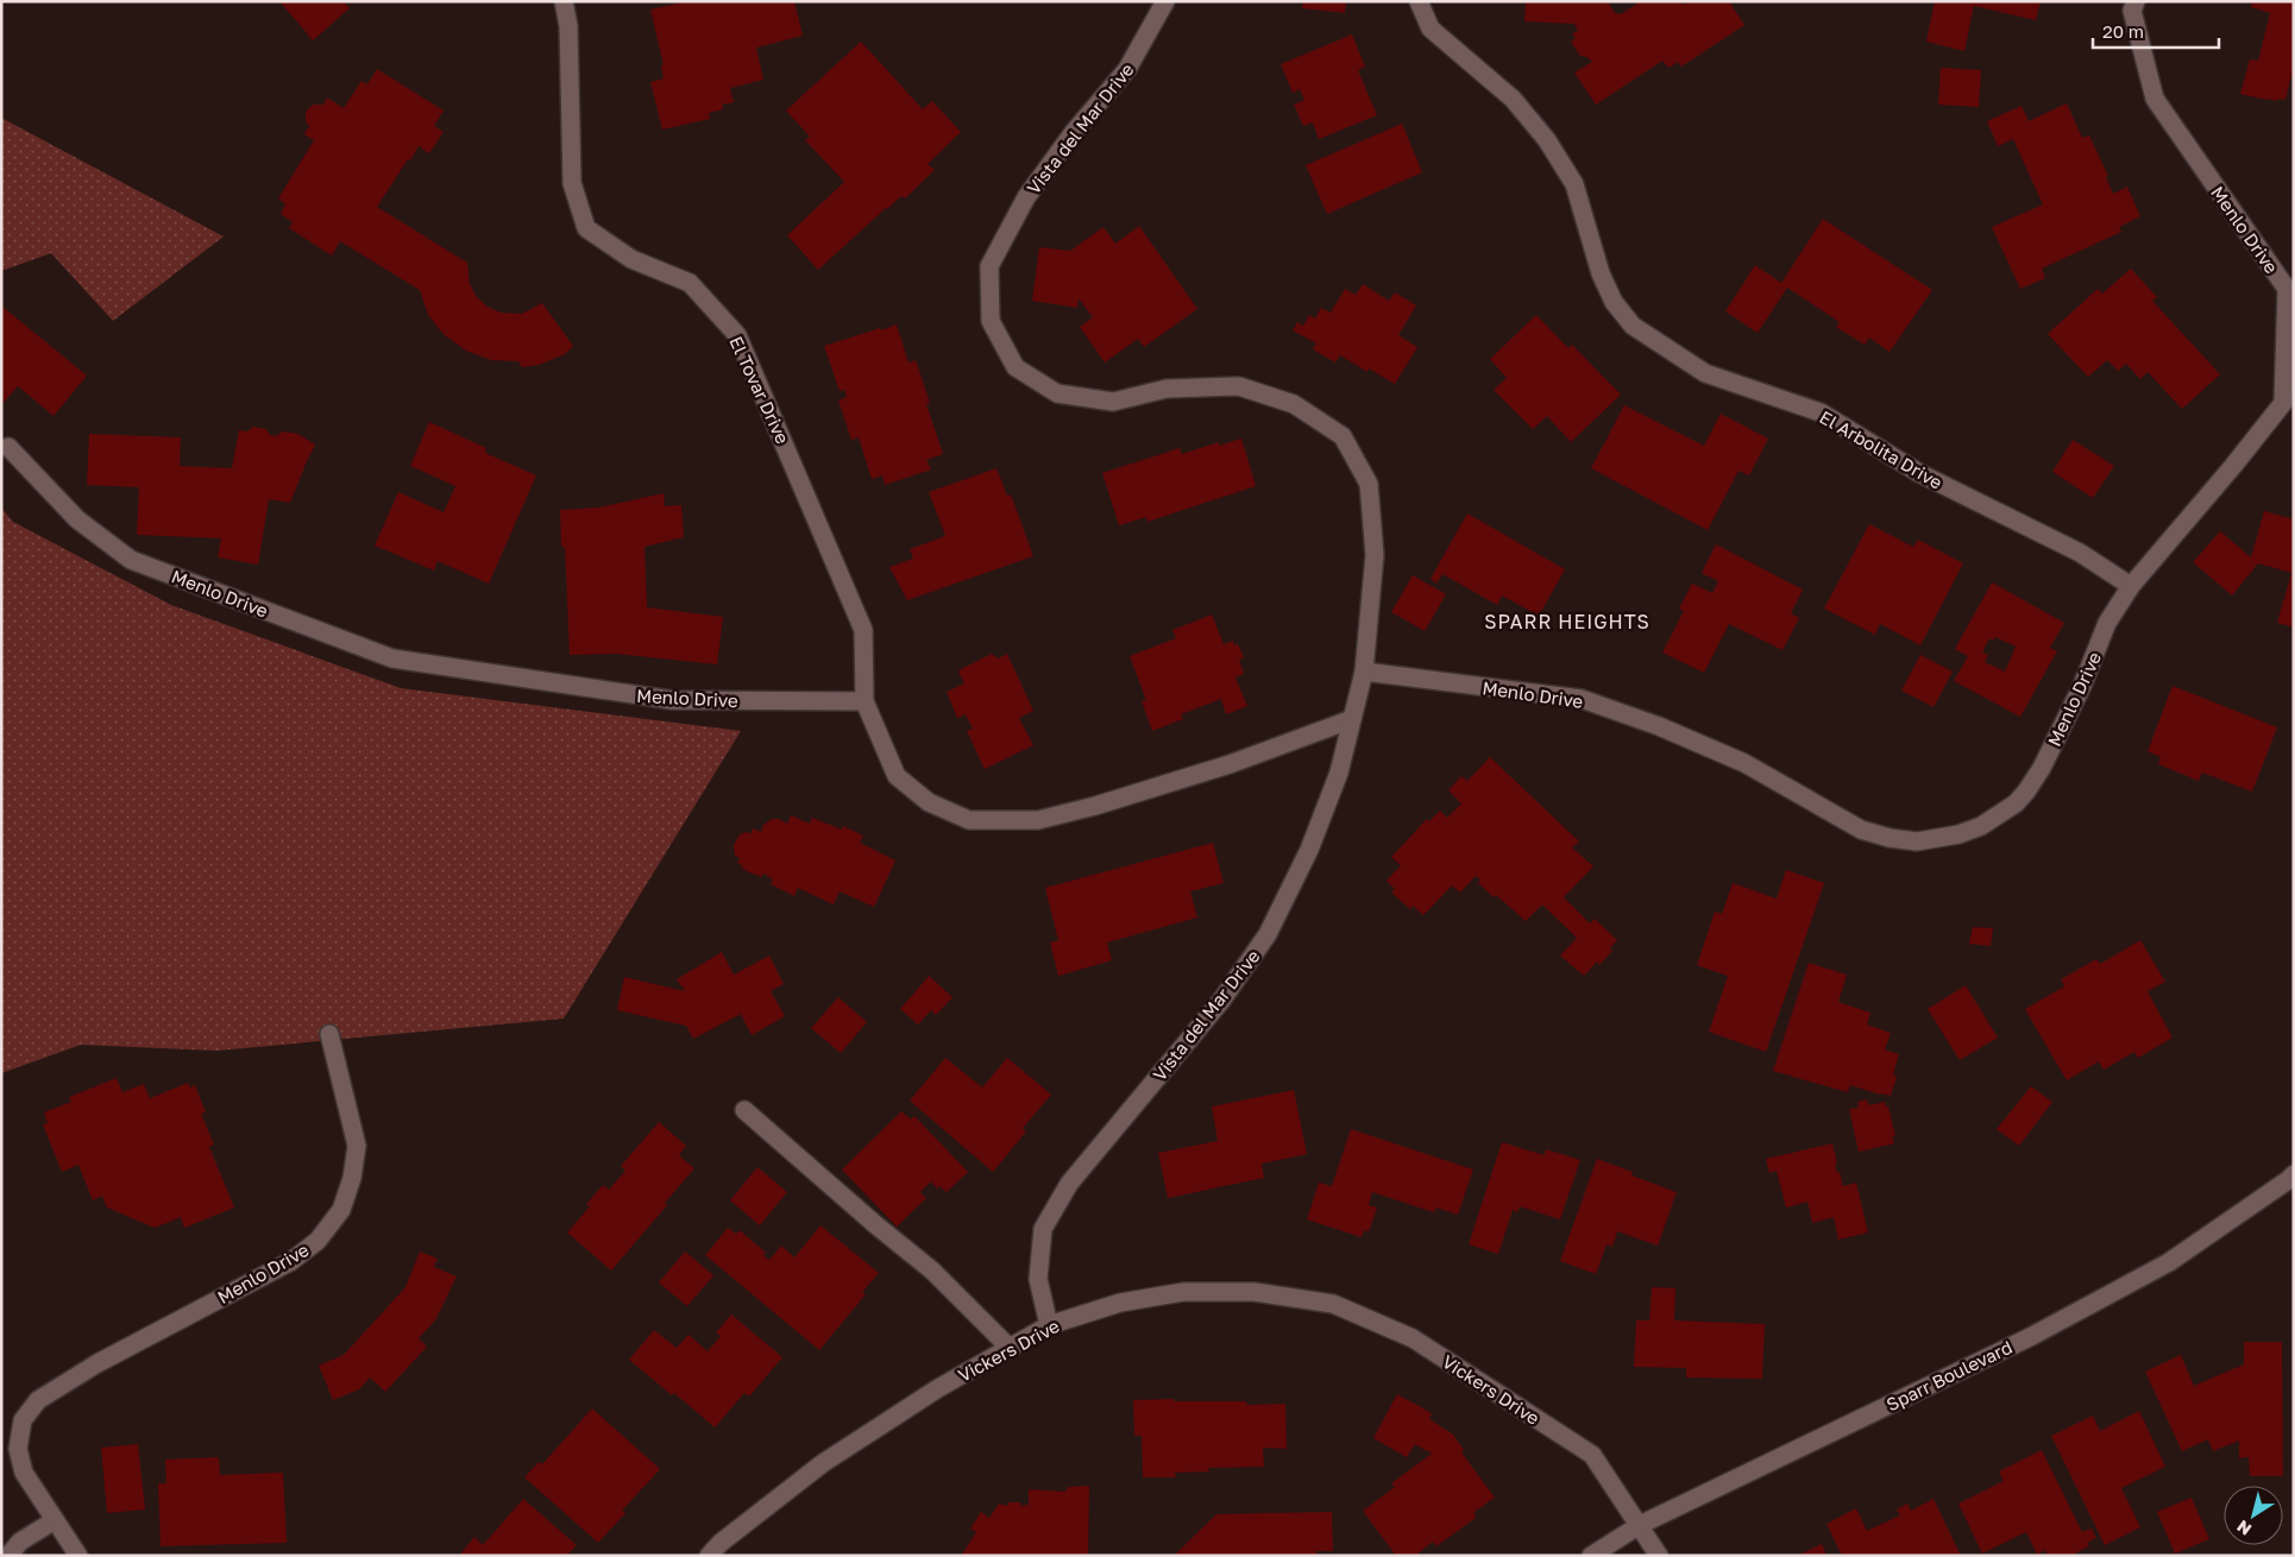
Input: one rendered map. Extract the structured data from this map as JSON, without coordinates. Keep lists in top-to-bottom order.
{
  "streets": {
    "street": [
      "Vista del Mar Drive",
      "Menlo Drive",
      "El Tovar Drive",
      "El Arbolita Drive",
      "Vickers Drive",
      "Sparr Boulevard"
    ]
  },
  "crossings": [
    ["Vista del Mar Drive", "Menlo Drive"],
    ["Vista del Mar Drive", "Vickers Drive"],
    ["Menlo Drive", "El Tovar Drive"],
    ["Menlo Drive", "El Arbolita Drive"],
    ["Vickers Drive", "Sparr Boulevard"]
  ],
  "districts": ["SPARR HEIGHTS"],
  "scale_bar": "20 m",
  "north": "bottom left"
}
